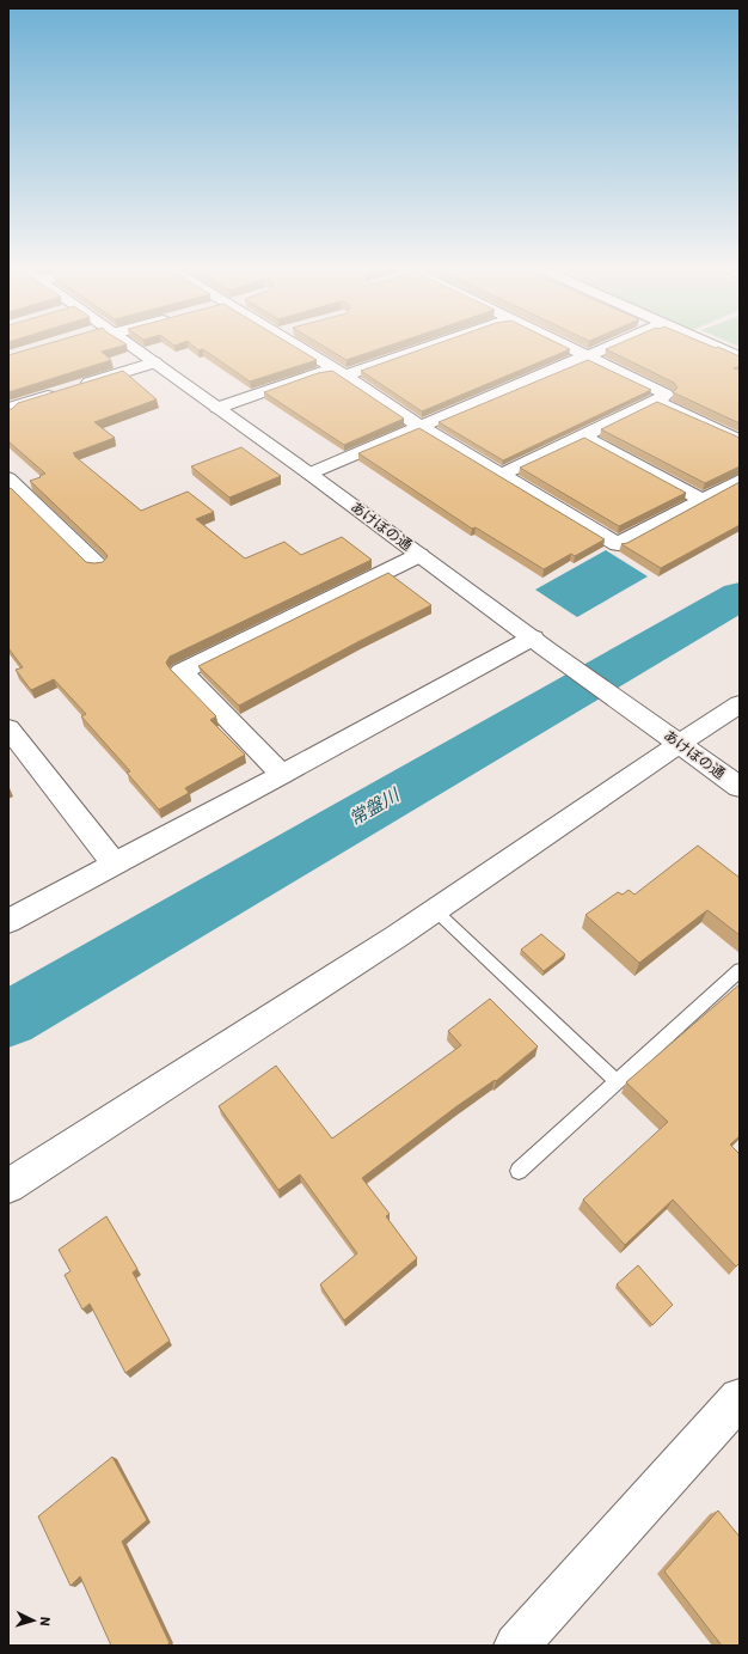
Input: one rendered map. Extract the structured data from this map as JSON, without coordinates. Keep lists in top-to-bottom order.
{
  "streets": {
    "street": ["あけぼの通"]
  },
  "water": ["常盤川"],
  "north": "right"
}
